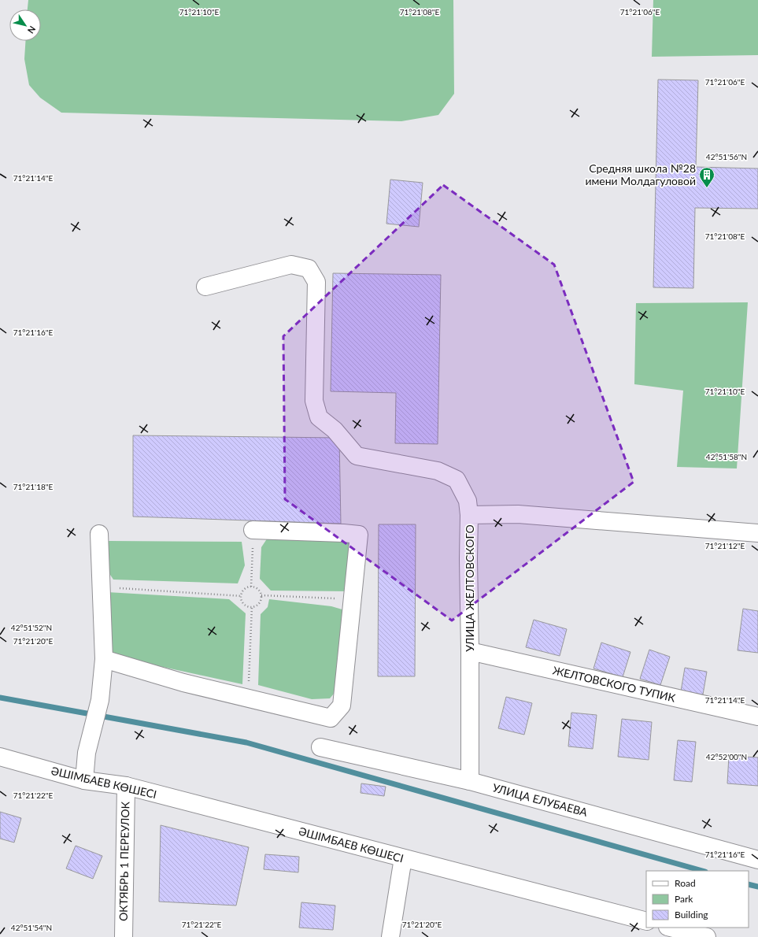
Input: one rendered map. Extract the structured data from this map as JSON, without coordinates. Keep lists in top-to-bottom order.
{
  "streets": {
    "street": [
      "УЛИЦА ЖЕЛТОВСКОГО",
      "ЖЕЛТОВСКОГО ТУПИК",
      "ӘШІМБАЕВ КӨШЕСІ",
      "УЛИЦА ЕЛУБАЕВА",
      "ОКТЯБРЬ 1 ПЕРЕУЛОК"
    ]
  },
  "crossings": [
    ["УЛИЦА ЖЕЛТОВСКОГО", "ЖЕЛТОВСКОГО ТУПИК"],
    ["УЛИЦА ЖЕЛТОВСКОГО", "УЛИЦА ЕЛУБАЕВА"],
    ["ӘШІМБАЕВ КӨШЕСІ", "ОКТЯБРЬ 1 ПЕРЕУЛОК"]
  ],
  "places": {
    "building": ["Средняя школа №28 имени Молдагуловой"]
  },
  "legend": ["Road", "Park", "Building"],
  "north": "bottom right",
  "coordinates": [
    "71°21'10\"E",
    "71°21'08\"E",
    "71°21'06\"E",
    "42°51'56\"N",
    "71°21'14\"E",
    "71°21'16\"E",
    "42°51'58\"N",
    "71°21'18\"E",
    "71°21'12\"E",
    "42°51'52\"N",
    "71°21'20\"E",
    "42°52'00\"N",
    "71°21'22\"E",
    "42°51'54\"N"
  ]
}
